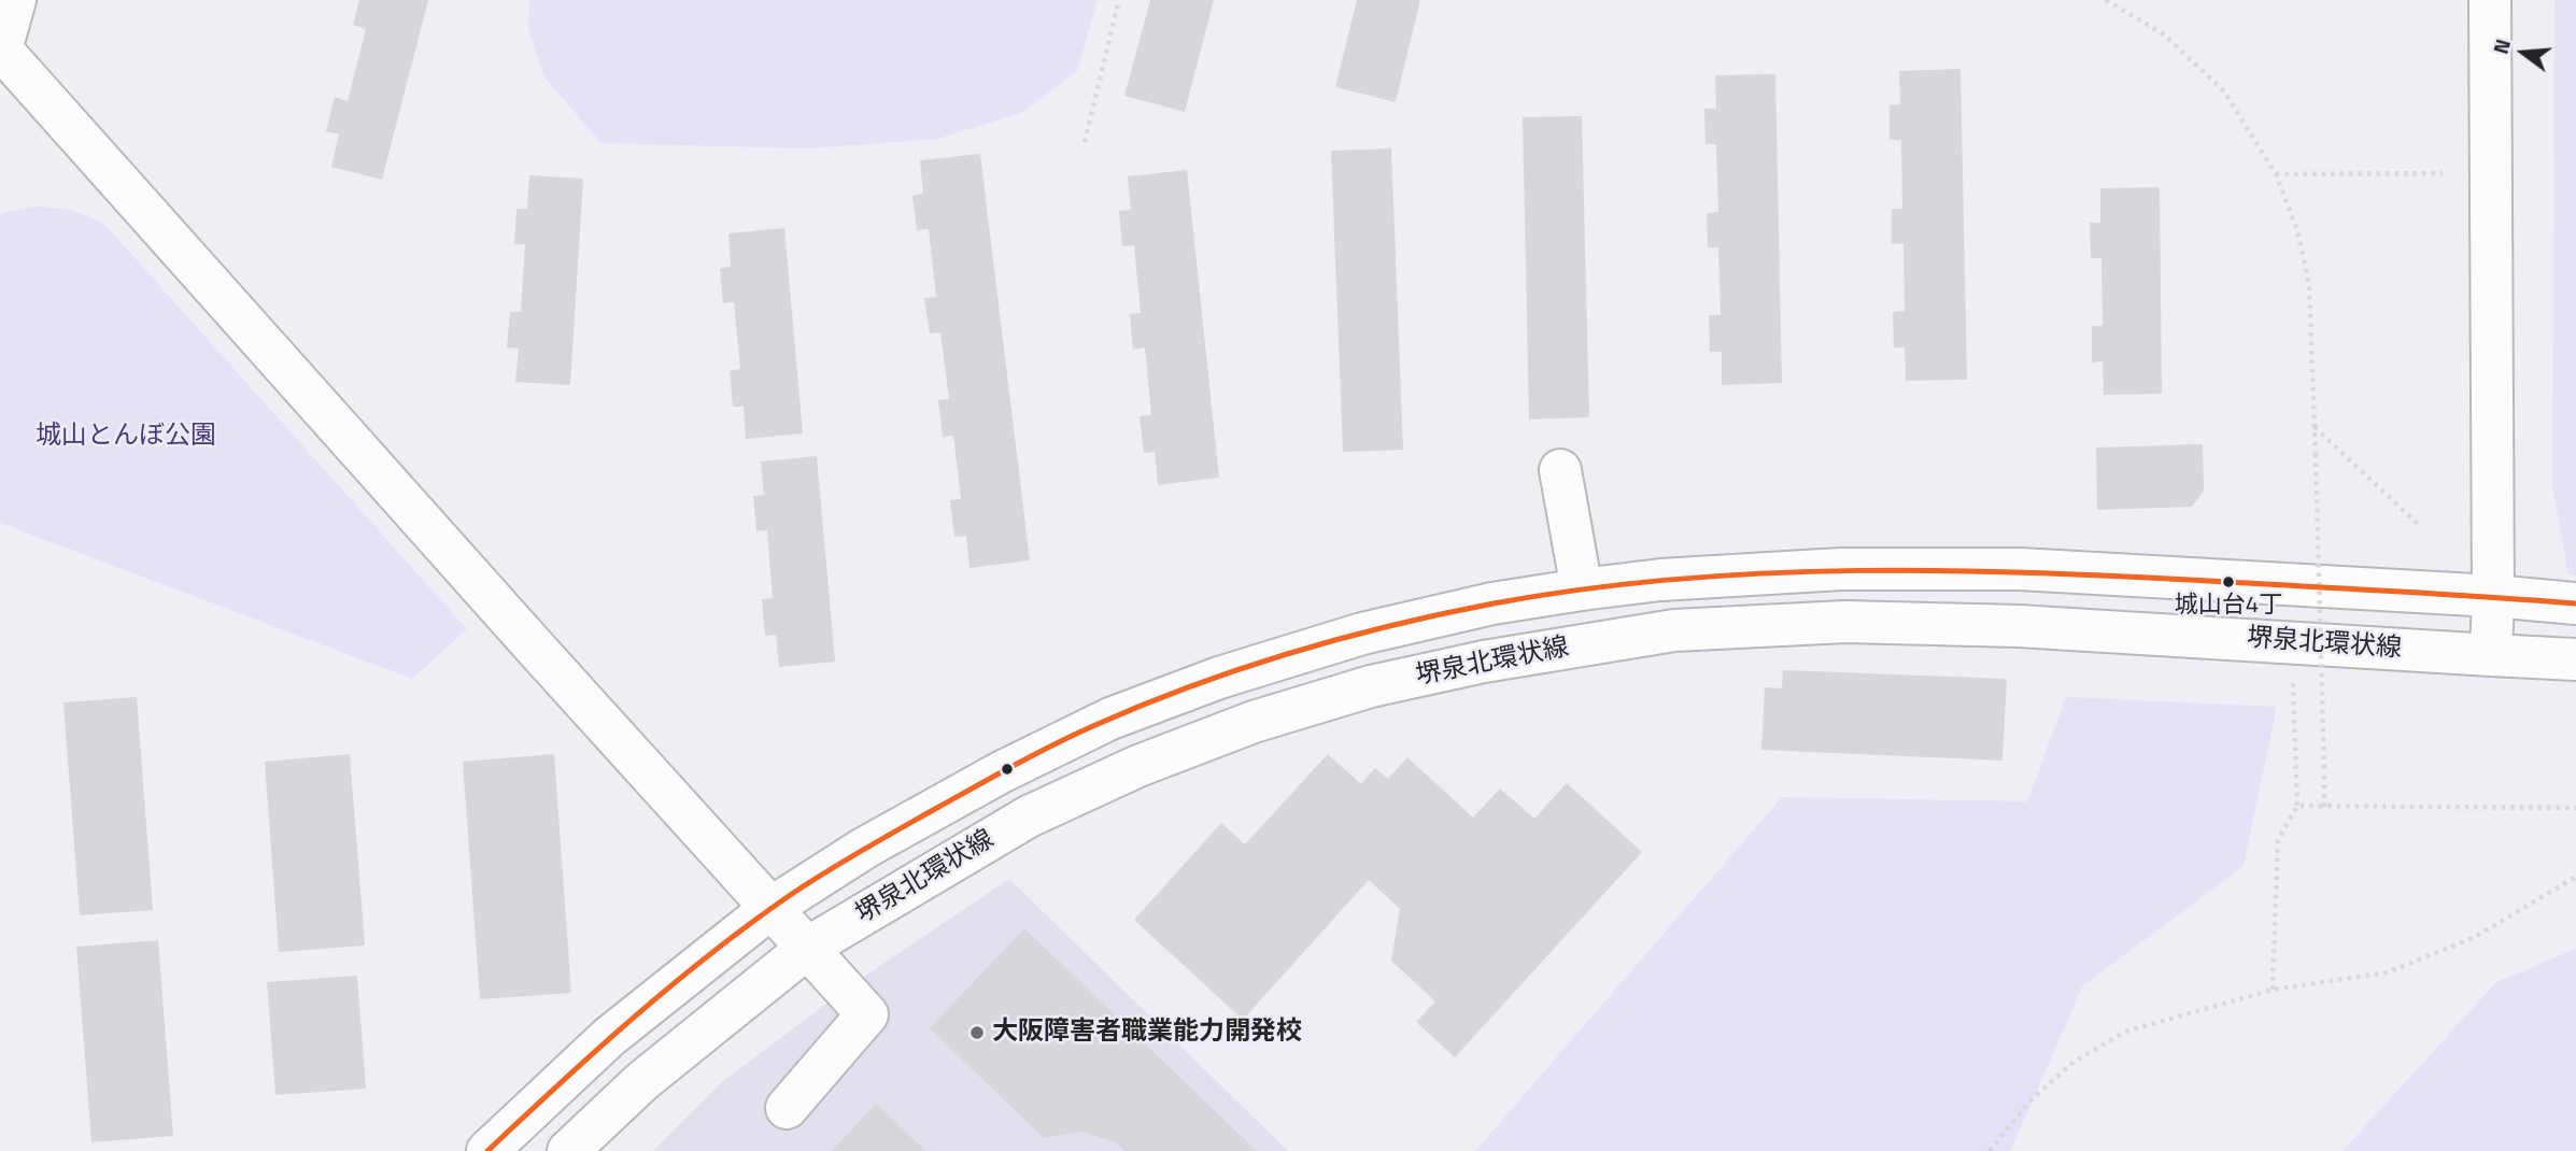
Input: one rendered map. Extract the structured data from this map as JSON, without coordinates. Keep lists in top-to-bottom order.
{
  "streets": {
    "main road": ["堺泉北環状線"]
  },
  "parks": ["城山とんぼ公園"],
  "places": ["城山台4丁", "大阪障害者職業能力開発校"],
  "north": "left"
}
